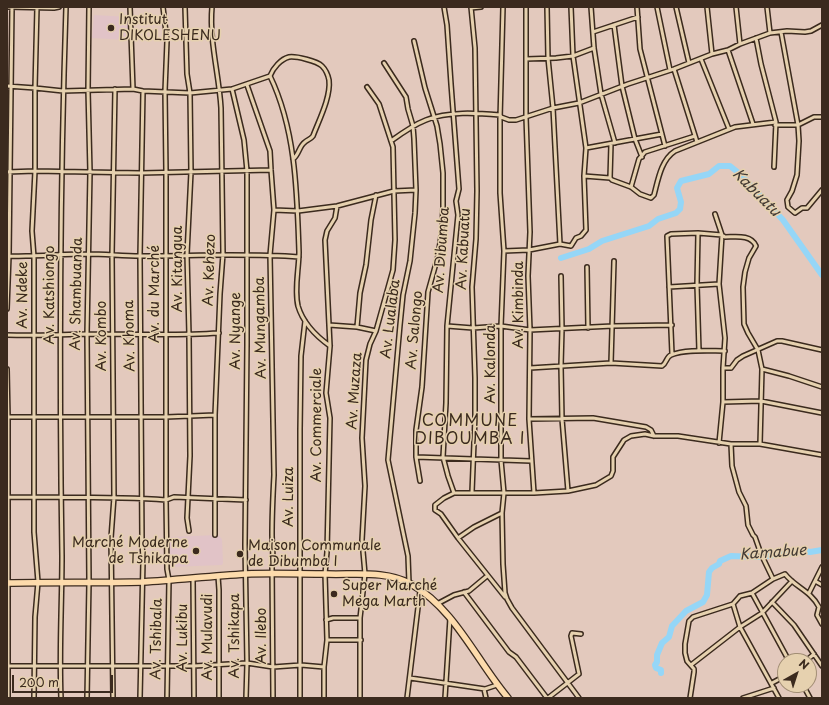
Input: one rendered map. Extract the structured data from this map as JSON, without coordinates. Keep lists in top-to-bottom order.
{
  "streets": {
    "street": [
      "Av. Kabuatu",
      "Av. Dibumba",
      "Av. Kitangua",
      "Av. Kehezo",
      "Av. Shambuanda",
      "Av. du Marché",
      "Av. Ndeke",
      "Av. Katshiongo",
      "Av. Kimbinda",
      "Av. Lualaba",
      "Av. Mungamba",
      "Av. Salongo",
      "Av. Nyange",
      "Av. Kombo",
      "Av. Khoma",
      "Av. Kalonda",
      "Av. Muzaza",
      "Av. Commerciale",
      "Av. Luiza",
      "Av. Tshikapa",
      "Av. Ilebo",
      "Av. Mulavudi",
      "Av. Lukibu",
      "Av. Tshibala"
    ]
  },
  "crossings": [
    ["Av. du Marché", "Av. Tshibala"],
    ["Av. Mungamba", "Av. Ilebo"],
    ["Av. Nyange", "Av. Tshikapa"]
  ],
  "districts": ["COMMUNE DIBOUMBA I"],
  "water": ["Kabuatu", "Kamabue"],
  "places": [
    "Institut DIKOLESHENU",
    "Marché Moderne de Tshikapa",
    "Maison Communale de Dibumba I",
    "Super Marché Mega Marth"
  ],
  "scale_bar": "200 m",
  "north": "top right"
}
